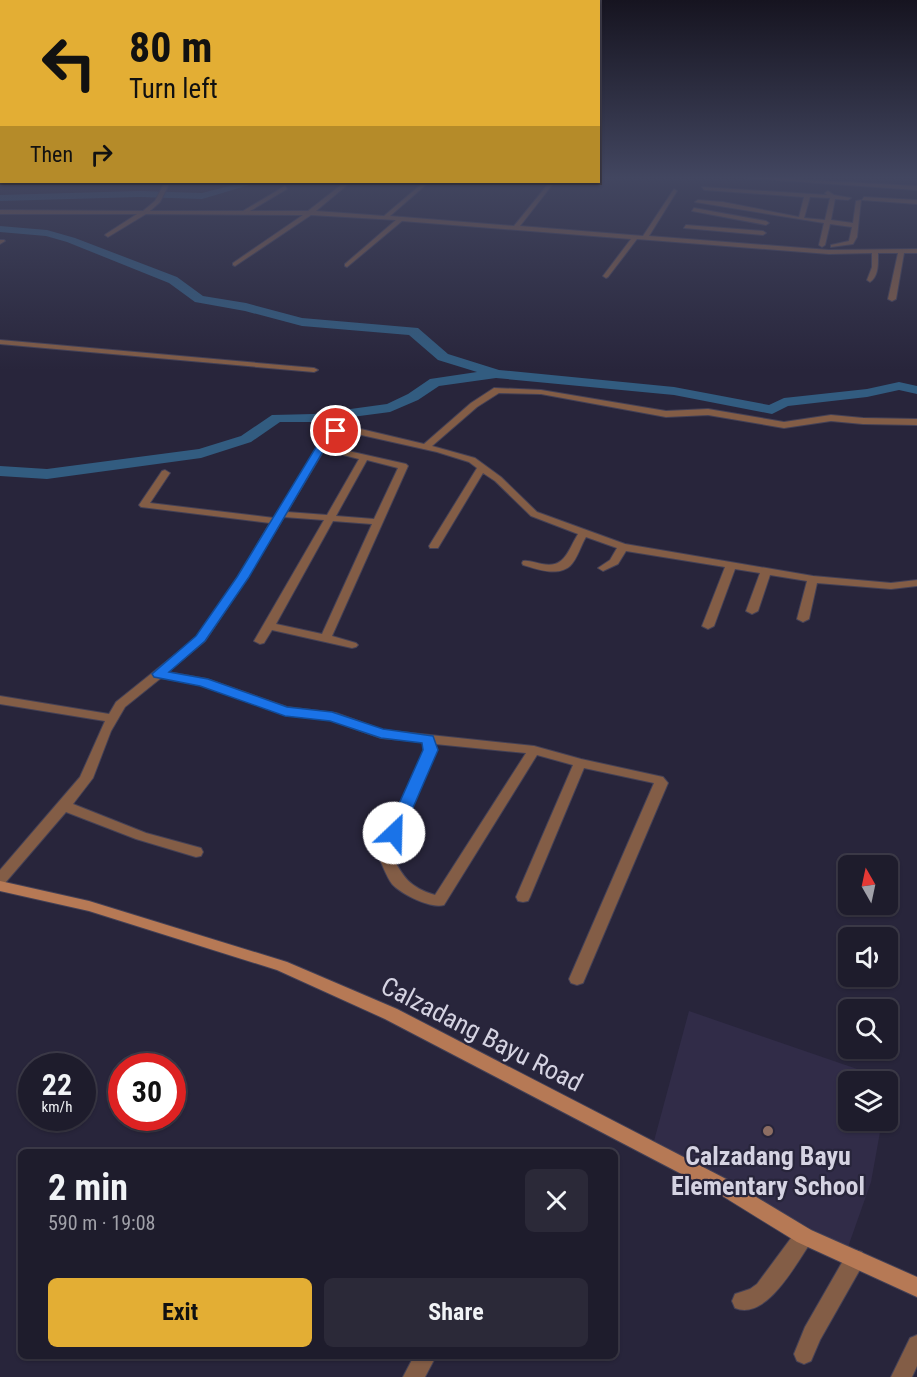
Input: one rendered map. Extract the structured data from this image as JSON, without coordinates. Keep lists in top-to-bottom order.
{
  "streets": {
    "street": ["Calzadang Bayu Road"]
  },
  "places": ["Calzadang Bayu Elementary School"],
  "north": "top",
  "page": {
    "turn": ["80 m", "Turn left"],
    "then": "Then",
    "speed": "22 km/h",
    "limit": "30",
    "heading": ["2 min", "590 m · 19:08"],
    "buttons": ["Exit", "Share"]
  }
}
